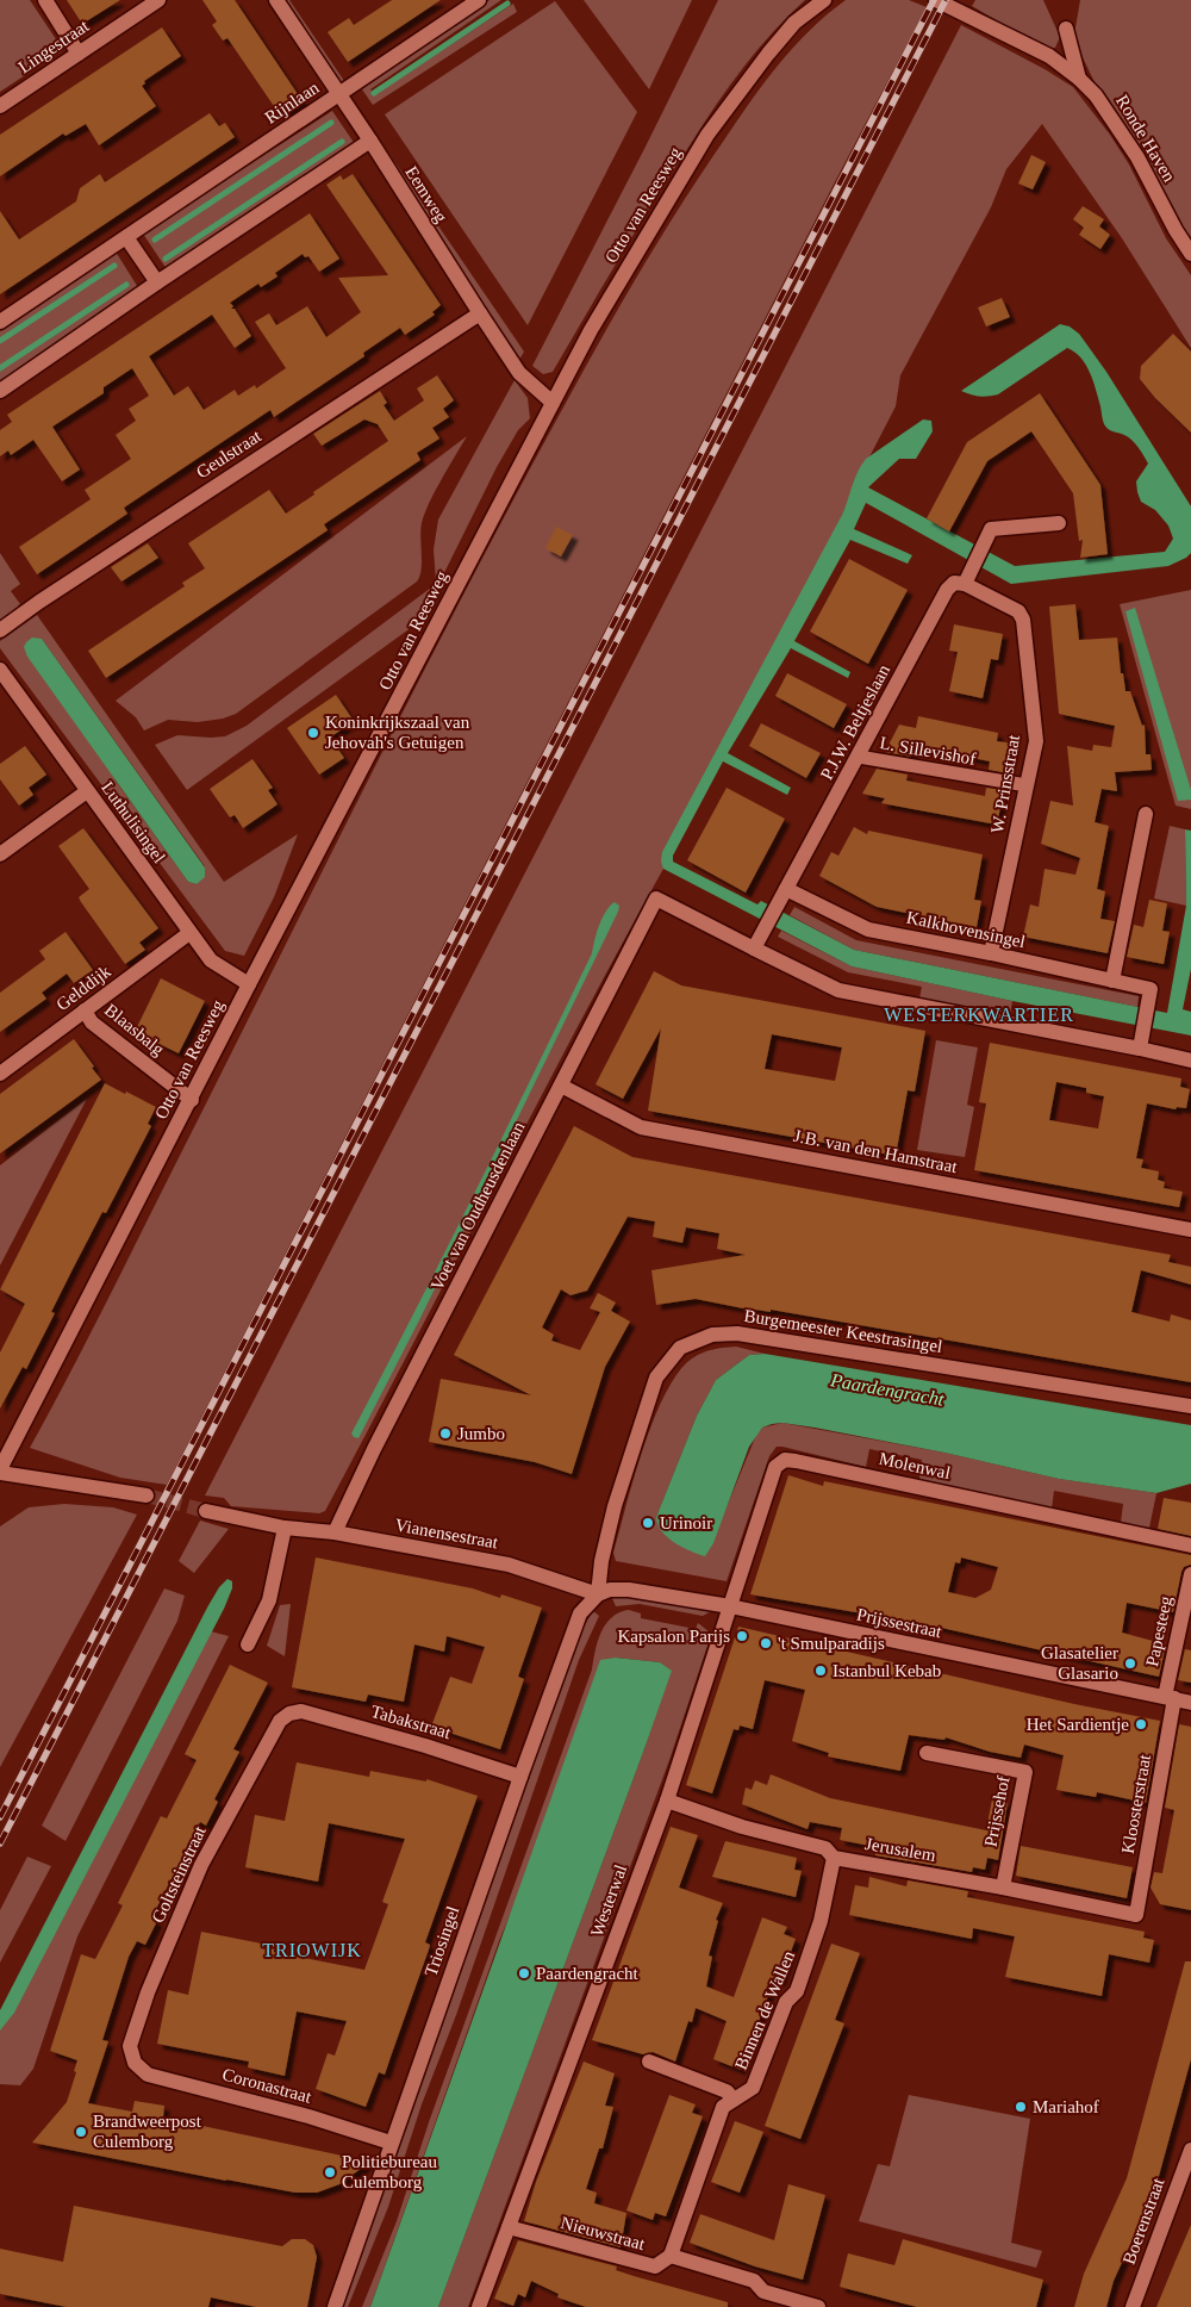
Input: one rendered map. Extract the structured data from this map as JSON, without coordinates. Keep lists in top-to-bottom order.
{
  "streets": {
    "street": [
      "Lingestraat",
      "Rijnlaan",
      "Ronde Haven",
      "Eemweg",
      "Otto van Reesweg",
      "Geulstraat",
      "P.J.W. Beltjeslaan",
      "L. Sillevishof",
      "W. Prinsstraat",
      "Luthulisingel",
      "Kalkhovensingel",
      "Gelddijk",
      "Blaasbalg",
      "J.B. van den Hamstraat",
      "Voet van Oudheusdenlaan",
      "Burgemeester Keestrasingel",
      "Molenwal",
      "Vianensestraat",
      "Prijssestraat",
      "Papesteeg",
      "Tabakstraat",
      "Kloosterstraat",
      "Prijssehof",
      "Jerusalem",
      "Goltsteinstraat",
      "Westerwal",
      "Triosingel",
      "Binnen de Wallen",
      "Coronastraat",
      "Boerenstraat",
      "Nieuwstraat"
    ]
  },
  "crossings": [
    ["Rijnlaan", "Eemweg"],
    ["Eemweg", "Otto van Reesweg"],
    ["Eemweg", "Geulstraat"],
    ["Otto van Reesweg", "Luthulisingel"],
    ["Otto van Reesweg", "Blaasbalg"],
    ["P.J.W. Beltjeslaan", "L. Sillevishof"],
    ["P.J.W. Beltjeslaan", "W. Prinsstraat"],
    ["P.J.W. Beltjeslaan", "Kalkhovensingel"],
    ["L. Sillevishof", "W. Prinsstraat"],
    ["W. Prinsstraat", "Kalkhovensingel"],
    ["Luthulisingel", "Gelddijk"],
    ["Gelddijk", "Blaasbalg"],
    ["J.B. van den Hamstraat", "Voet van Oudheusdenlaan"],
    ["Voet van Oudheusdenlaan", "Vianensestraat"],
    ["Burgemeester Keestrasingel", "Vianensestraat"],
    ["Burgemeester Keestrasingel", "Prijssestraat"],
    ["Burgemeester Keestrasingel", "Triosingel"],
    ["Molenwal", "Prijssestraat"],
    ["Molenwal", "Westerwal"],
    ["Vianensestraat", "Prijssestraat"],
    ["Vianensestraat", "Triosingel"],
    ["Prijssestraat", "Papesteeg"],
    ["Prijssestraat", "Kloosterstraat"],
    ["Prijssestraat", "Westerwal"],
    ["Prijssestraat", "Triosingel"],
    ["Papesteeg", "Kloosterstraat"],
    ["Tabakstraat", "Goltsteinstraat"],
    ["Tabakstraat", "Triosingel"],
    ["Kloosterstraat", "Jerusalem"],
    ["Prijssehof", "Jerusalem"],
    ["Jerusalem", "Westerwal"],
    ["Jerusalem", "Binnen de Wallen"],
    ["Goltsteinstraat", "Coronastraat"],
    ["Westerwal", "Nieuwstraat"],
    ["Triosingel", "Coronastraat"],
    ["Binnen de Wallen", "Nieuwstraat"]
  ],
  "districts": ["WESTERKWARTIER", "TRIOWIJK"],
  "water": ["Paardengracht"],
  "places": [
    "Koninkrijkszaal van Jehovah's Getuigen",
    "Jumbo",
    "Urinoir",
    "Kapsalon Parijs",
    "'t Smulparadijs",
    "Glasatelier Glasario",
    "Istanbul Kebab",
    "Het Sardientje",
    "Paardengracht",
    "Mariahof",
    "Brandweerpost Culemborg",
    "Politiebureau Culemborg"
  ]
}
